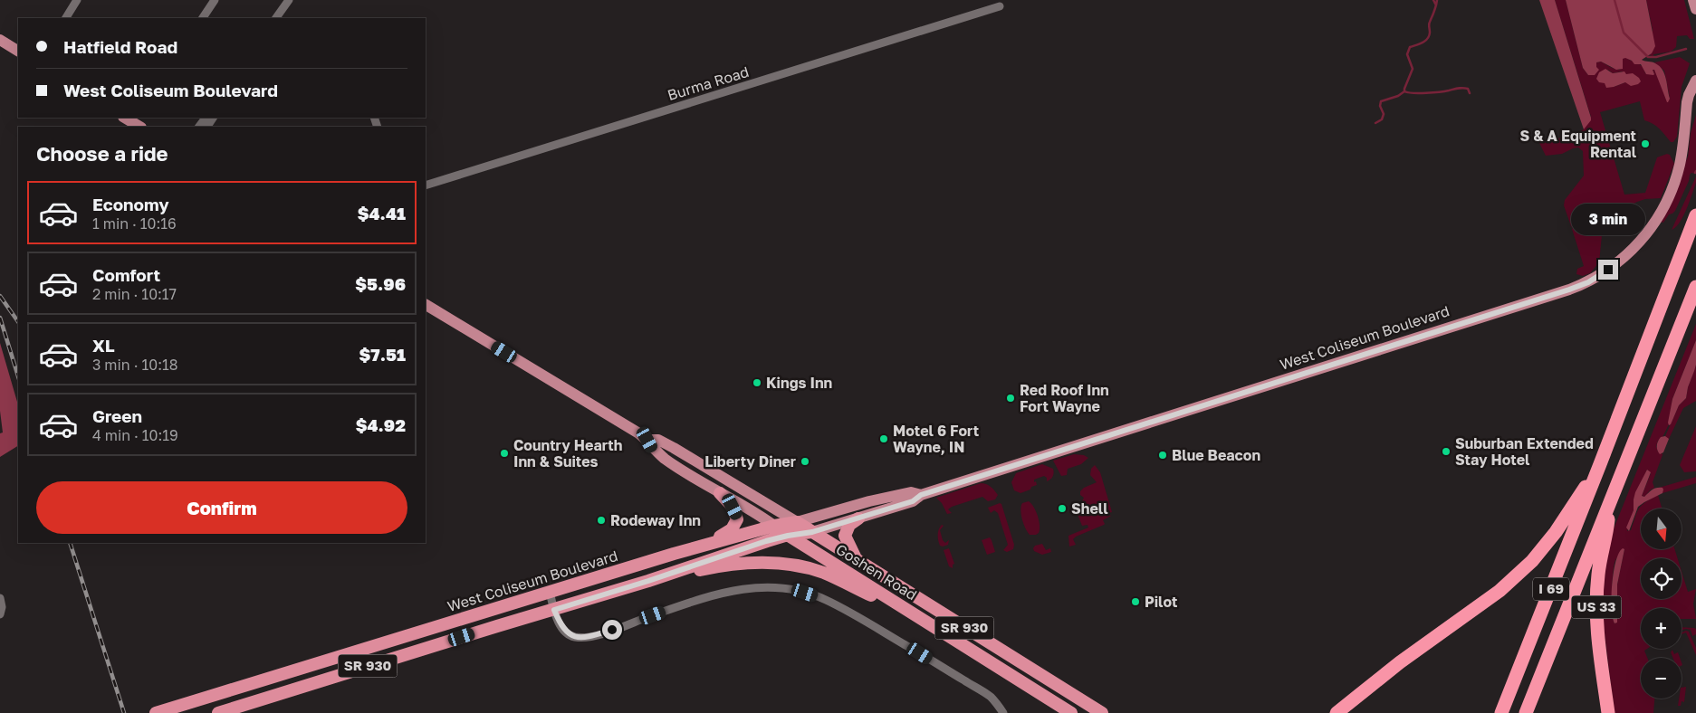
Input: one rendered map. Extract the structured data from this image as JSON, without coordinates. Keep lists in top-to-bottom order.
{
  "streets": {
    "highway": [
      "West Coliseum Boulevard",
      "Goshen Road",
      "I 69",
      "US 33",
      "SR 930"
    ],
    "street": ["Burma Road"]
  },
  "crossings": [
    ["West Coliseum Boulevard", "Goshen Road"],
    ["West Coliseum Boulevard", "SR 930"],
    ["Goshen Road", "SR 930"],
    ["I 69", "US 33"]
  ],
  "places": [
    "S & A Equipment Rental",
    "Kings Inn",
    "Red Roof Inn Fort Wayne",
    "Motel 6 Fort Wayne, IN",
    "Suburban Extended Stay Hotel",
    "Country Hearth Inn & Suites",
    "Blue Beacon",
    "Liberty Diner",
    "Shell",
    "Rodeway Inn",
    "Pilot"
  ],
  "north": "bottom",
  "page": {
    "banner": ["Hatfield Road", "West Coliseum Boulevard"],
    "heading": "Choose a ride",
    "list": [
      {
        "name": "Economy",
        "note": "1 min · 10:16",
        "value": "$4.41"
      },
      {
        "name": "Comfort",
        "note": "2 min · 10:17",
        "value": "$5.96"
      },
      {
        "name": "XL",
        "note": "3 min · 10:18",
        "value": "$7.51"
      },
      {
        "name": "Green",
        "note": "4 min · 10:19",
        "value": "$4.92"
      }
    ],
    "bubble": "3 min",
    "buttons": "Confirm",
    "map_buttons": ["+", "−"]
  }
}
